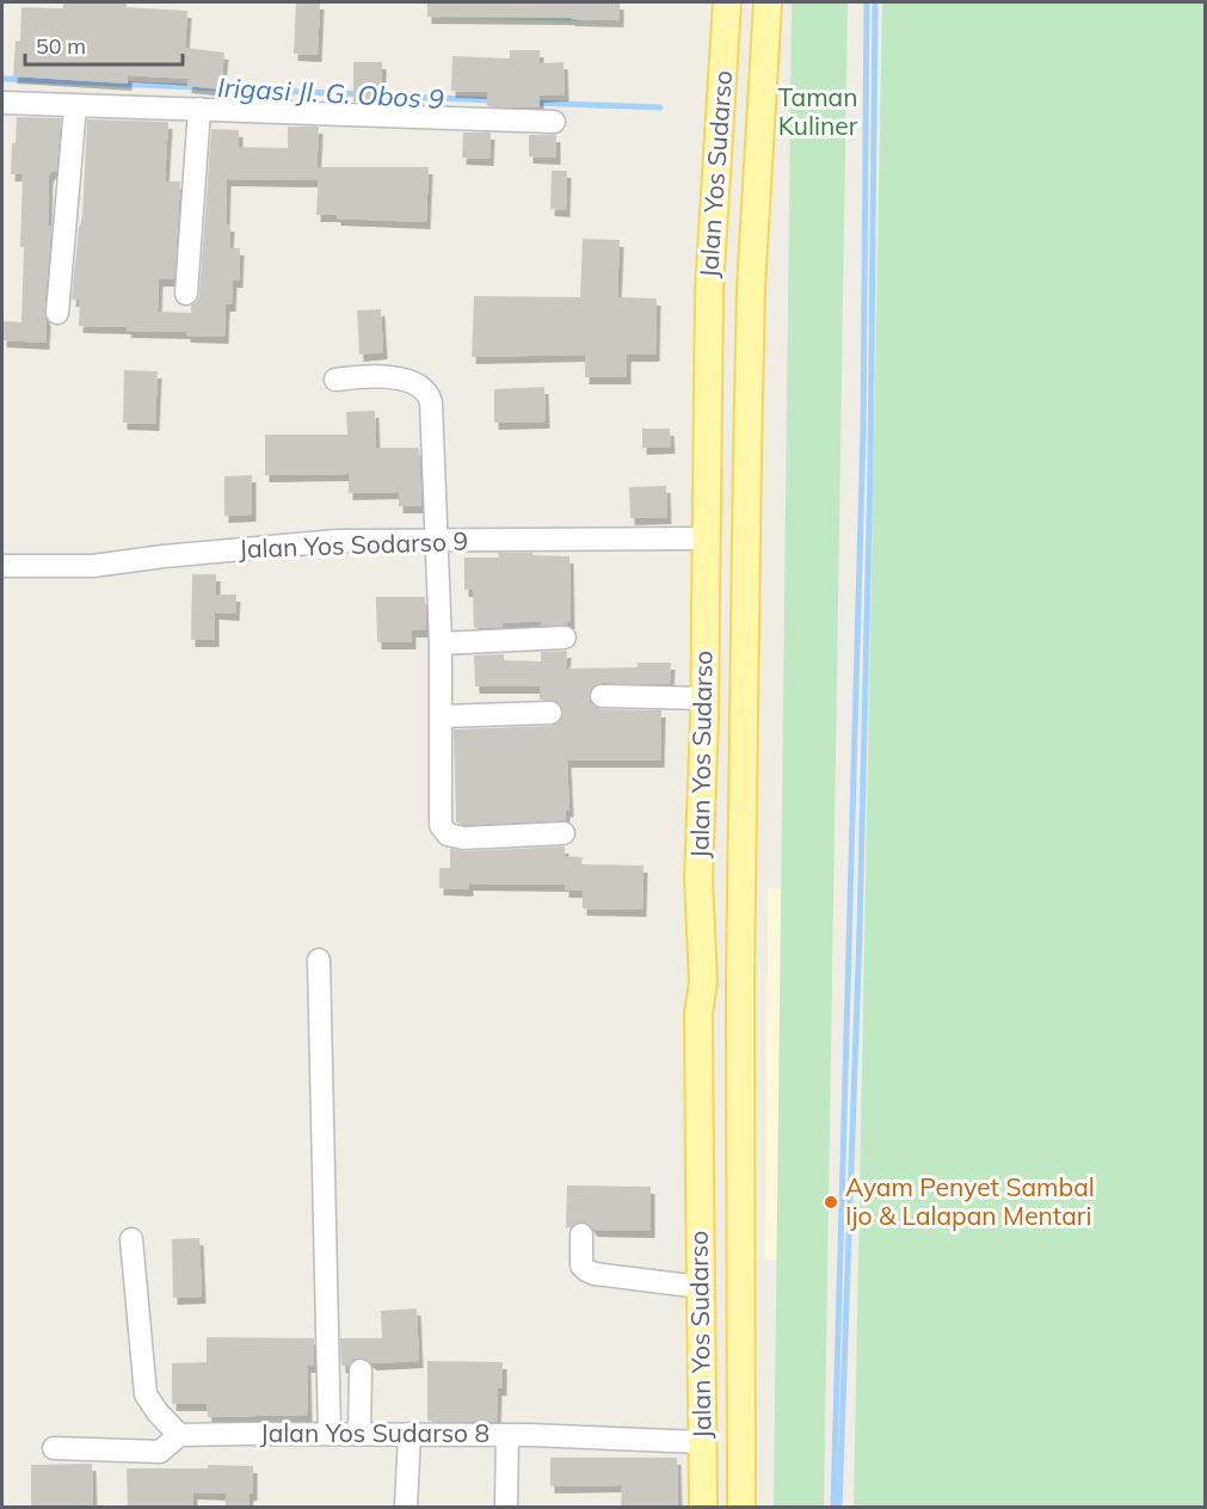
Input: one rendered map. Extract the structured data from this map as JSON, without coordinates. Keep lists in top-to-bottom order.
{
  "streets": {
    "main road": ["Jalan Yos Sudarso"],
    "street": ["Jalan Yos Sodarso 9", "Jalan Yos Sudarso 8"]
  },
  "crossings": [
    ["Jalan Yos Sudarso", "Jalan Yos Sodarso 9"],
    ["Jalan Yos Sudarso", "Jalan Yos Sudarso 8"]
  ],
  "water": ["Irigasi Jl. G. Obos 9"],
  "parks": ["Taman Kuliner"],
  "places": ["Ayam Penyet Sambal Ijo & Lalapan Mentari"],
  "scale_bar": "50 m"
}
